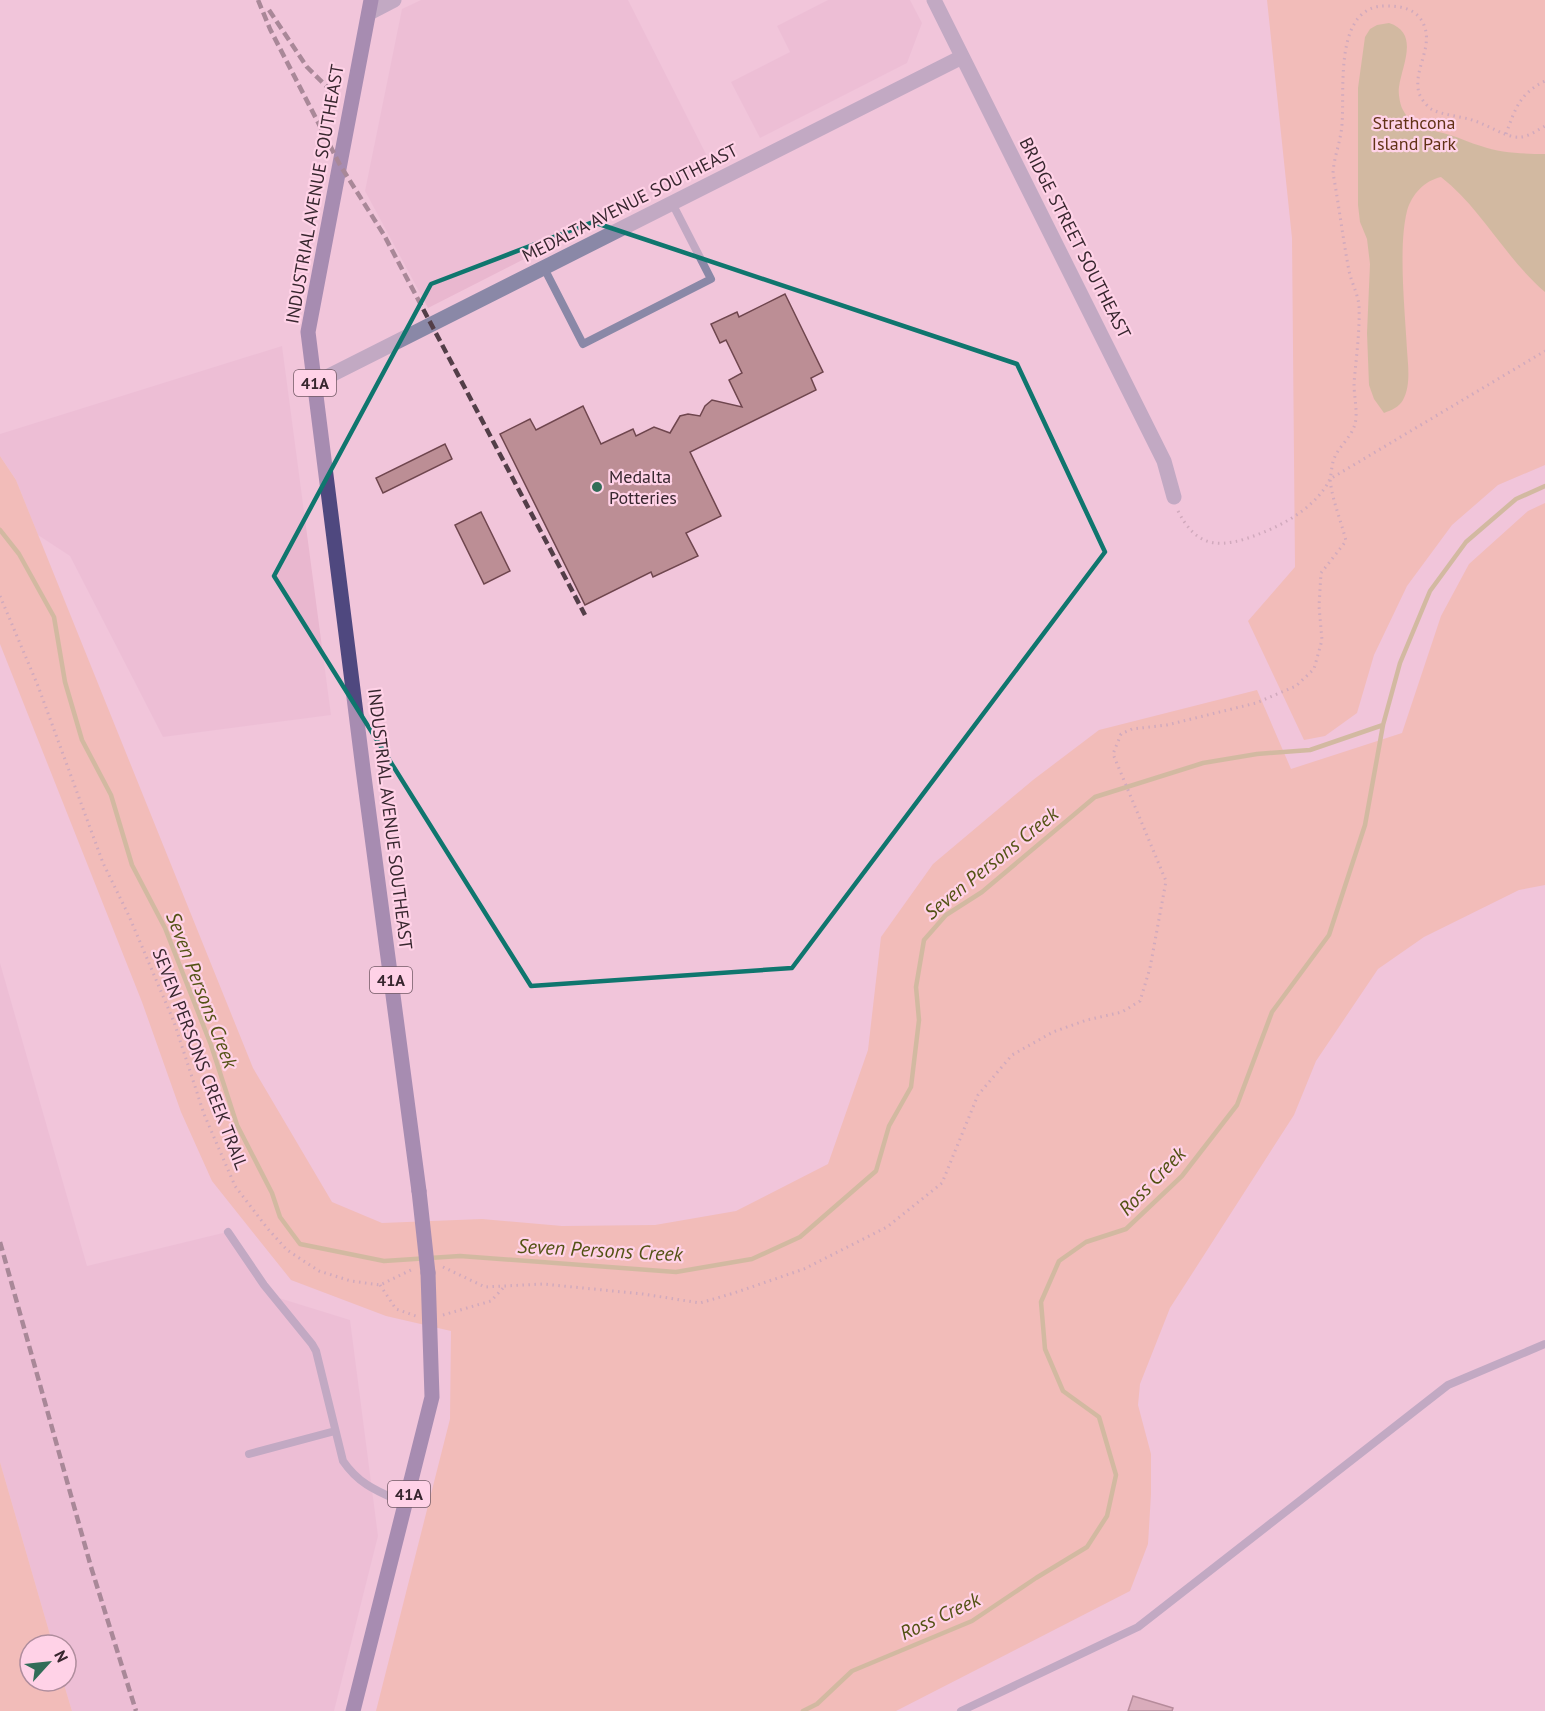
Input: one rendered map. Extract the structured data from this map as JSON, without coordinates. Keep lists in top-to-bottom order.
{
  "streets": {
    "main road": ["INDUSTRIAL AVENUE SOUTHEAST", "41A"],
    "street": ["MEDALTA AVENUE SOUTHEAST", "BRIDGE STREET SOUTHEAST"],
    "path": ["SEVEN PERSONS CREEK TRAIL"]
  },
  "crossings": [
    ["INDUSTRIAL AVENUE SOUTHEAST", "MEDALTA AVENUE SOUTHEAST"],
    ["INDUSTRIAL AVENUE SOUTHEAST", "SEVEN PERSONS CREEK TRAIL"],
    ["MEDALTA AVENUE SOUTHEAST", "BRIDGE STREET SOUTHEAST"]
  ],
  "water": ["Seven Persons Creek", "Ross Creek"],
  "parks": ["Strathcona Island Park"],
  "places": ["Medalta Potteries"],
  "north": "top right"
}
